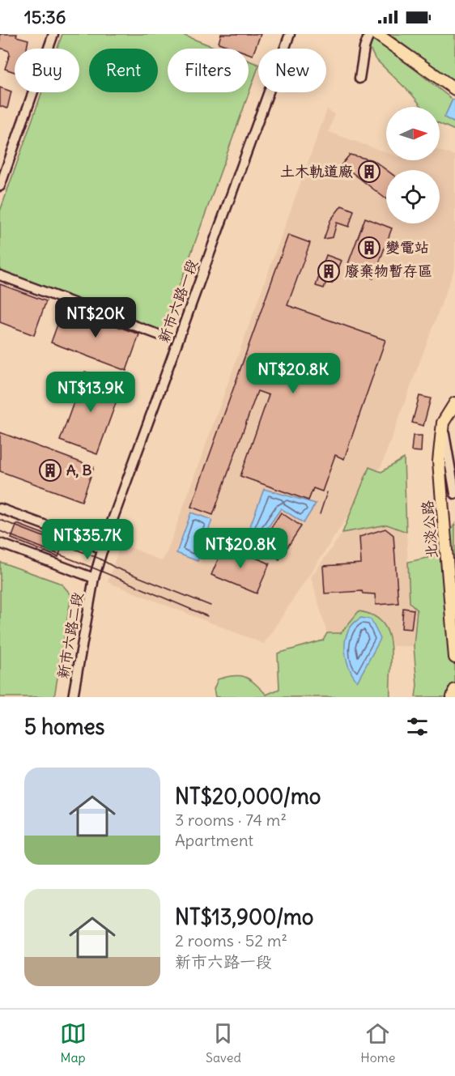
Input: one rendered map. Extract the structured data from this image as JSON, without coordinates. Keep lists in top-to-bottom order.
{
  "streets": {
    "main road": ["北淡公路"],
    "street": ["新市六路一段", "新市六路二段"]
  },
  "crossings": [
    ["新市六路一段", "新市六路二段"]
  ],
  "places": {
    "building": [
      "土木軌道廠",
      "變電站",
      "廢棄物暫存區",
      "A, B"
    ]
  },
  "north": "right",
  "page": {
    "status": "15:36",
    "chip": [
      "Buy",
      "Rent",
      "Filters",
      "New"
    ],
    "price": [
      "NT$20K",
      "NT$20.8K",
      "NT$13.9K",
      "NT$35.7K",
      "NT$20.8K"
    ],
    "heading": "5 homes",
    "list": [
      {
        "name": "NT$20,000/mo",
        "note": "3 rooms · 74 m² · Apartment"
      },
      {
        "name": "NT$13,900/mo",
        "note": "2 rooms · 52 m² · 新市六路一段"
      }
    ],
    "tabs": ["Map", "Saved", "Home"]
  }
}
